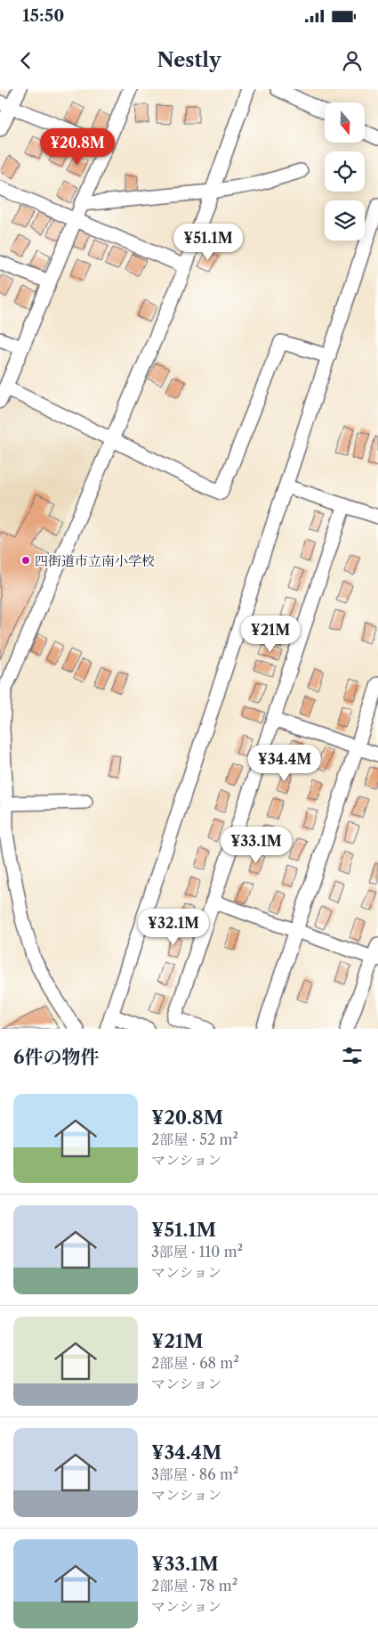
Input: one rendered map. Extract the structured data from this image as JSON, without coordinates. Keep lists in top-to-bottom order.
{
  "places": ["四街道市立南小学校"],
  "north": "bottom",
  "page": {
    "status": "15:50",
    "header": "Nestly",
    "price": [
      "¥20.8M",
      "¥51.1M",
      "¥21M",
      "¥34.4M",
      "¥33.1M",
      "¥32.1M"
    ],
    "heading": "6件の物件",
    "list": [
      {
        "name": "¥20.8M",
        "note": "2部屋 · 52 m² · マンション"
      },
      {
        "name": "¥51.1M",
        "note": "3部屋 · 110 m² · マンション"
      },
      {
        "name": "¥21M",
        "note": "2部屋 · 68 m² · マンション"
      },
      {
        "name": "¥34.4M",
        "note": "3部屋 · 86 m² · マンション"
      },
      {
        "name": "¥33.1M",
        "note": "2部屋 · 78 m² · マンション"
      }
    ]
  }
}
